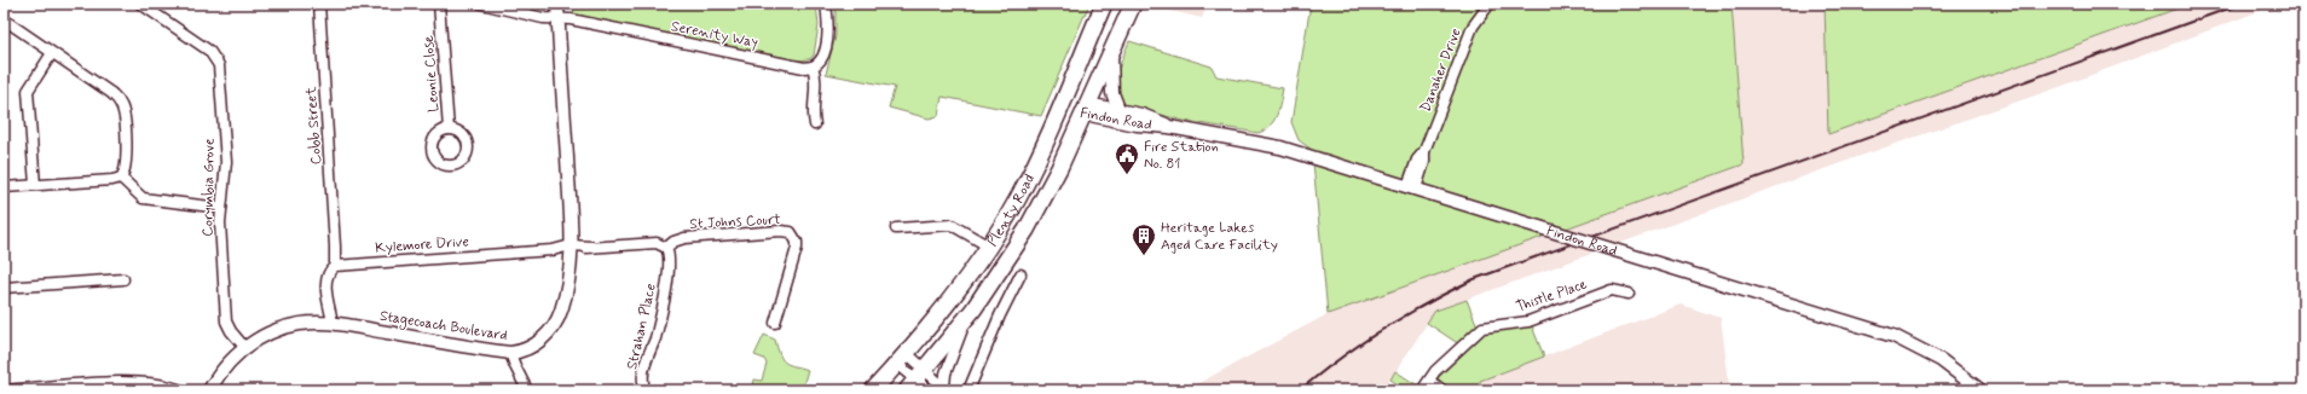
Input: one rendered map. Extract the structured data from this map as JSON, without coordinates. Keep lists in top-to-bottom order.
{
  "streets": {
    "highway": ["Findon Road", "Plenty Road"],
    "street": [
      "Serenity Way",
      "Danaher Drive",
      "Leonie Close",
      "Cobb Street",
      "Corymbia Grove",
      "St Johns Court",
      "Kylemore Drive",
      "Thistle Place",
      "Stagecoach Boulevard",
      "Strahan Place"
    ]
  },
  "crossings": [
    ["Serenity Way", "Stagecoach Boulevard"],
    ["Danaher Drive", "Findon Road"],
    ["Findon Road", "Plenty Road"],
    ["Cobb Street", "Kylemore Drive"],
    ["Corymbia Grove", "Stagecoach Boulevard"],
    ["St Johns Court", "Strahan Place"],
    ["Kylemore Drive", "Stagecoach Boulevard"]
  ],
  "places": {
    "public building": ["Fire Station No. 81"],
    "building": ["Heritage Lakes Aged Care Facility"]
  }
}
